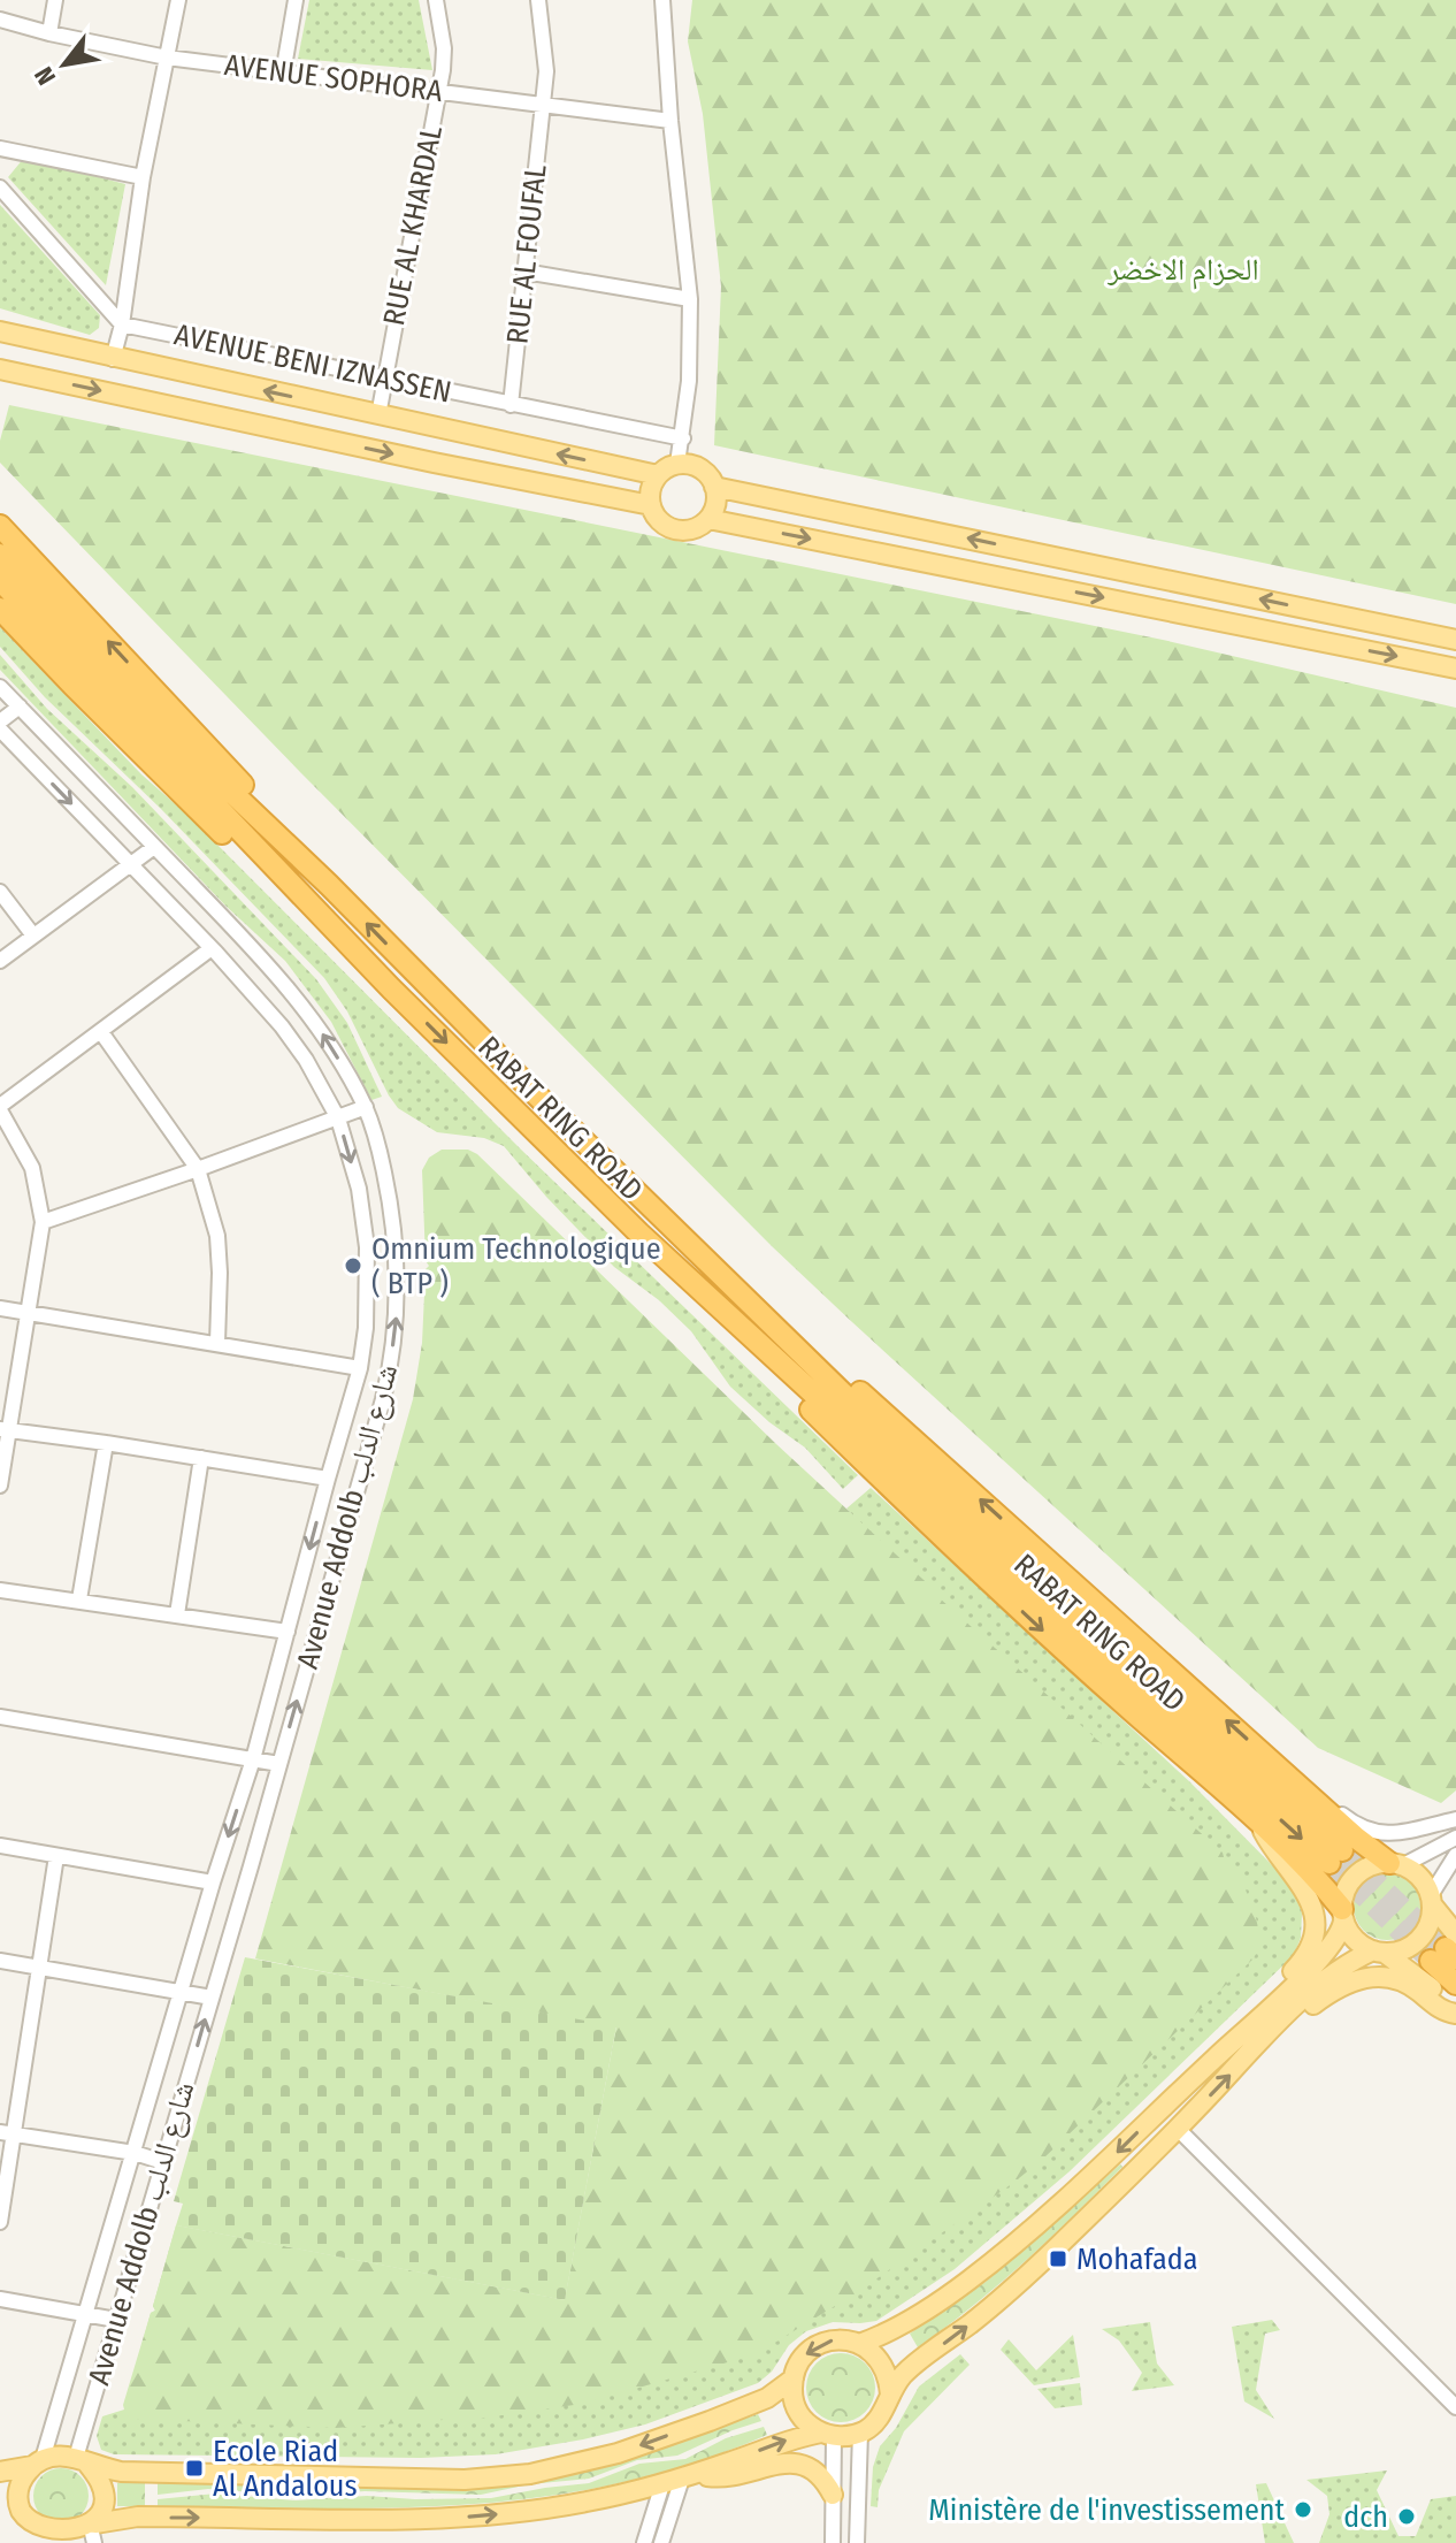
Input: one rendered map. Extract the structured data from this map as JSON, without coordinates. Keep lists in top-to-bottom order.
{
  "streets": {
    "highway": ["RABAT RING ROAD"],
    "street": [
      "AVENUE SOPHORA",
      "RUE AL KHARDAL",
      "RUE AL FOUFAL",
      "AVENUE BENI IZNASSEN",
      "Avenue Addolb شارع الدلب"
    ]
  },
  "crossings": [
    ["AVENUE SOPHORA", "RUE AL KHARDAL"],
    ["AVENUE SOPHORA", "RUE AL FOUFAL"],
    ["RUE AL KHARDAL", "AVENUE BENI IZNASSEN"],
    ["RUE AL FOUFAL", "AVENUE BENI IZNASSEN"]
  ],
  "parks": ["الحزام الاخضر"],
  "places": {
    "other": ["Omnium Technologique ( BTP )", "Ministère de l'investissement", "dch"],
    "transit": ["Mohafada", "Ecole Riad Al Andalous"]
  },
  "north": "bottom left"
}
